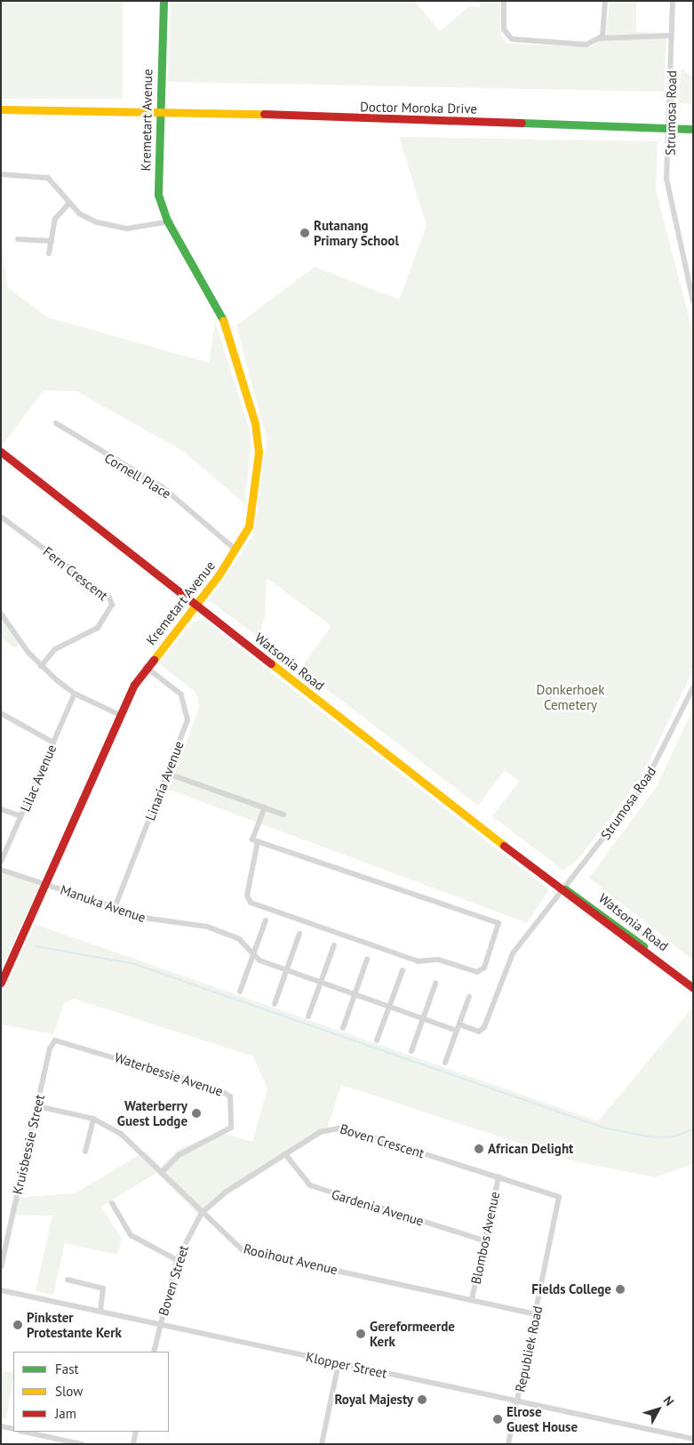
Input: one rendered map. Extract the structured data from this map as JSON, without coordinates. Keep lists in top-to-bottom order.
{
  "streets": {
    "main road": ["Doctor Moroka Drive", "Kremetart Avenue", "Watsonia Road"],
    "street": [
      "Strumosa Road",
      "Cornell Place",
      "Fern Crescent",
      "Lilac Avenue",
      "Linaria Avenue",
      "Manuka Avenue",
      "Waterbessie Avenue",
      "Boven Crescent",
      "Kruisbessie Street",
      "Gardenia Avenue",
      "Blombos Avenue",
      "Rooihout Avenue",
      "Boven Street",
      "Republiek Road",
      "Klopper Street"
    ]
  },
  "crossings": [
    ["Doctor Moroka Drive", "Strumosa Road"],
    ["Doctor Moroka Drive", "Kremetart Avenue"],
    ["Strumosa Road", "Watsonia Road"],
    ["Kremetart Avenue", "Cornell Place"],
    ["Kremetart Avenue", "Watsonia Road"],
    ["Kremetart Avenue", "Linaria Avenue"],
    ["Kremetart Avenue", "Manuka Avenue"],
    ["Linaria Avenue", "Manuka Avenue"],
    ["Waterbessie Avenue", "Kruisbessie Street"],
    ["Waterbessie Avenue", "Rooihout Avenue"],
    ["Boven Crescent", "Gardenia Avenue"],
    ["Boven Crescent", "Blombos Avenue"],
    ["Boven Crescent", "Rooihout Avenue"],
    ["Boven Crescent", "Boven Street"],
    ["Boven Crescent", "Republiek Road"],
    ["Kruisbessie Street", "Rooihout Avenue"],
    ["Gardenia Avenue", "Blombos Avenue"],
    ["Blombos Avenue", "Rooihout Avenue"],
    ["Rooihout Avenue", "Boven Street"],
    ["Rooihout Avenue", "Republiek Road"],
    ["Boven Street", "Klopper Street"],
    ["Republiek Road", "Klopper Street"]
  ],
  "parks": ["Donkerhoek Cemetery"],
  "places": [
    "Rutanang Primary School",
    "Waterberry Guest Lodge",
    "African Delight",
    "Fields College",
    "Pinkster Protestante Kerk",
    "Gereformeerde Kerk",
    "Royal Majesty",
    "Elrose Guest House"
  ],
  "legend": ["Fast", "Slow", "Jam"],
  "north": "top right"
}
